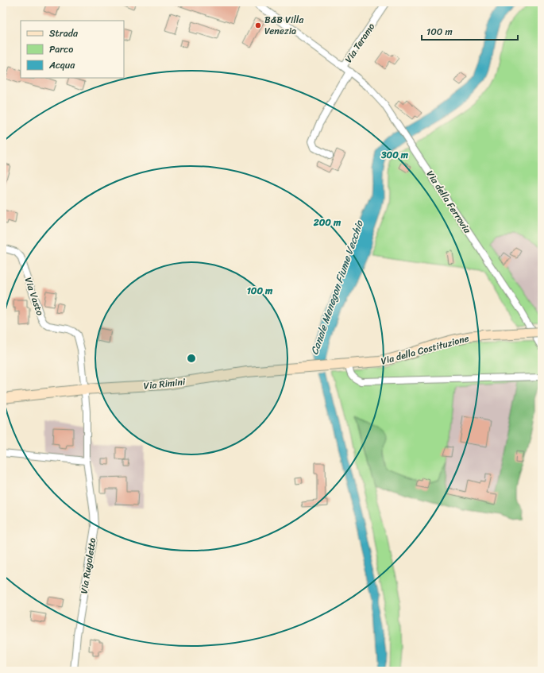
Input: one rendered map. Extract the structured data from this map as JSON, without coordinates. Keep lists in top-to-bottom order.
{
  "streets": {
    "main road": ["Via della Costituzione", "Via Rimini"],
    "street": [
      "Via Teramo",
      "Via della Ferrovia",
      "Via Vasto",
      "Via Rugoletto"
    ]
  },
  "crossings": [
    ["Via Teramo", "Via della Ferrovia"],
    ["Via Vasto", "Via Rimini"],
    ["Via Vasto", "Via Rugoletto"],
    ["Via della Costituzione", "Via Rimini"],
    ["Via Rimini", "Via Rugoletto"]
  ],
  "water": ["Canale Menegon Fiume Vecchio"],
  "places": ["B&B Villa Venezia"],
  "legend": ["Strada", "Parco", "Acqua"],
  "scale_bar": "100 m",
  "rings": ["300 m", "200 m", "100 m"]
}
